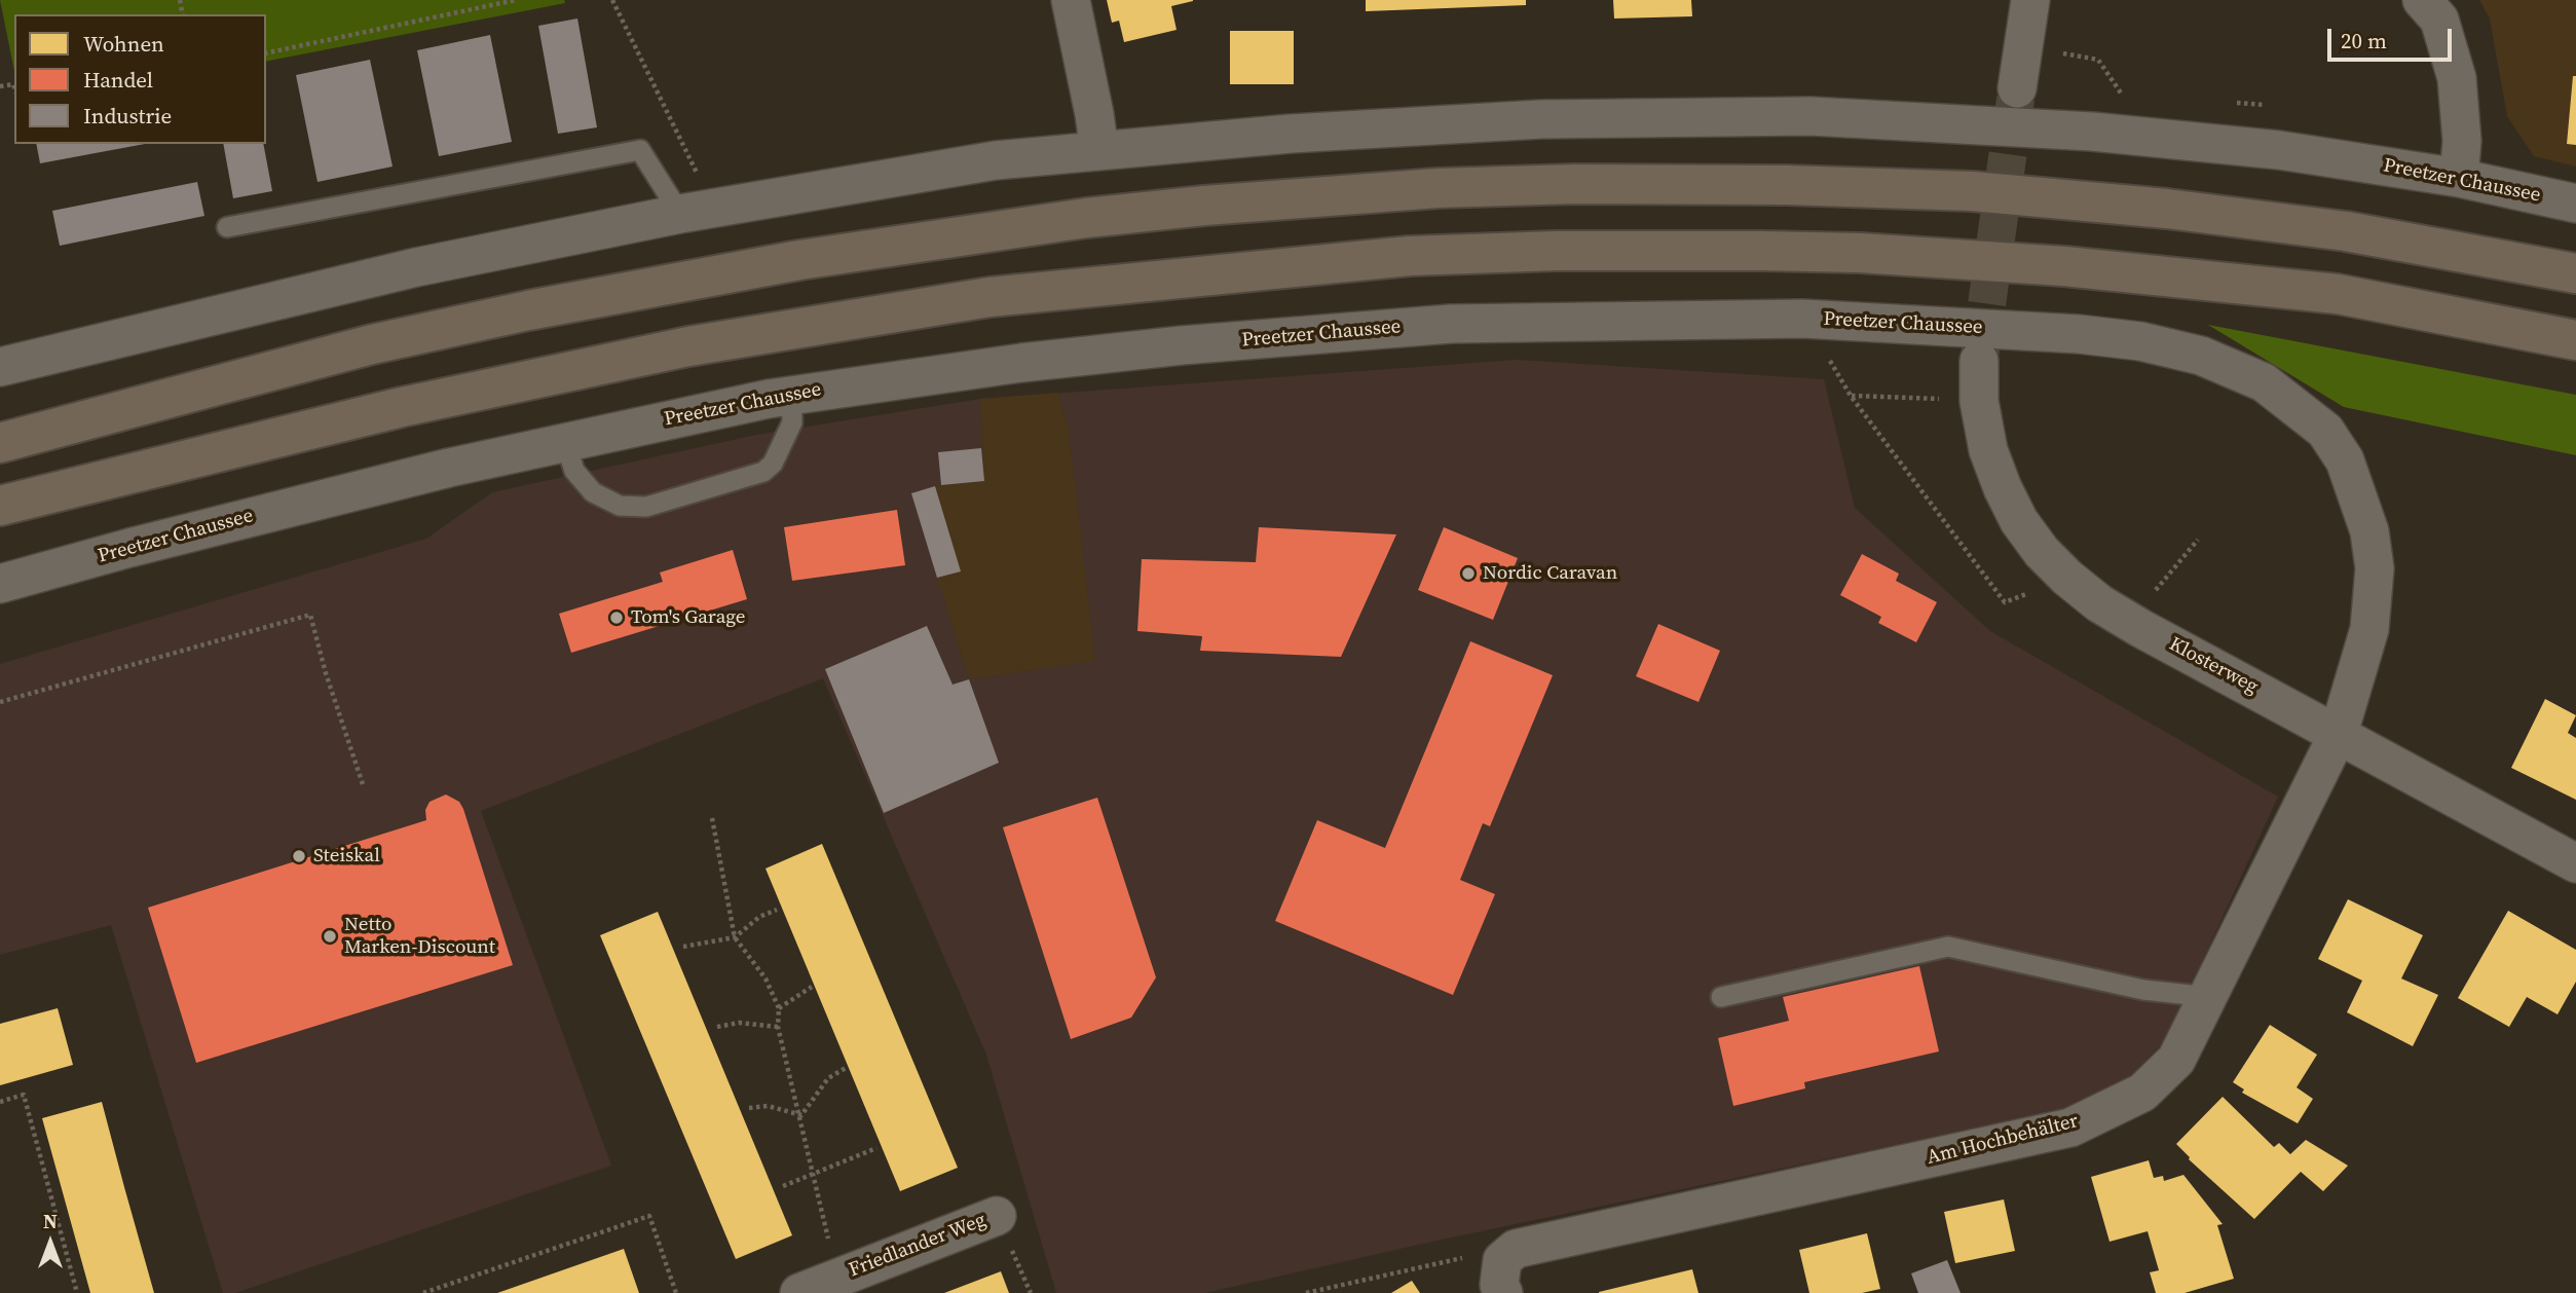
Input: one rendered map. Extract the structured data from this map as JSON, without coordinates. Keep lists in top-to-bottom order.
{
  "streets": {
    "street": [
      "Preetzer Chaussee",
      "Klosterweg",
      "Am Hochbehälter",
      "Friedlander Weg"
    ]
  },
  "crossings": [
    ["Preetzer Chaussee", "Klosterweg"],
    ["Preetzer Chaussee", "Am Hochbehälter"],
    ["Klosterweg", "Am Hochbehälter"]
  ],
  "places": [
    "Nordic Caravan",
    "Tom's Garage",
    "Steiskal",
    "Netto Marken-Discount"
  ],
  "legend": ["Wohnen", "Handel", "Industrie"],
  "scale_bar": "20 m",
  "north": "top"
}
